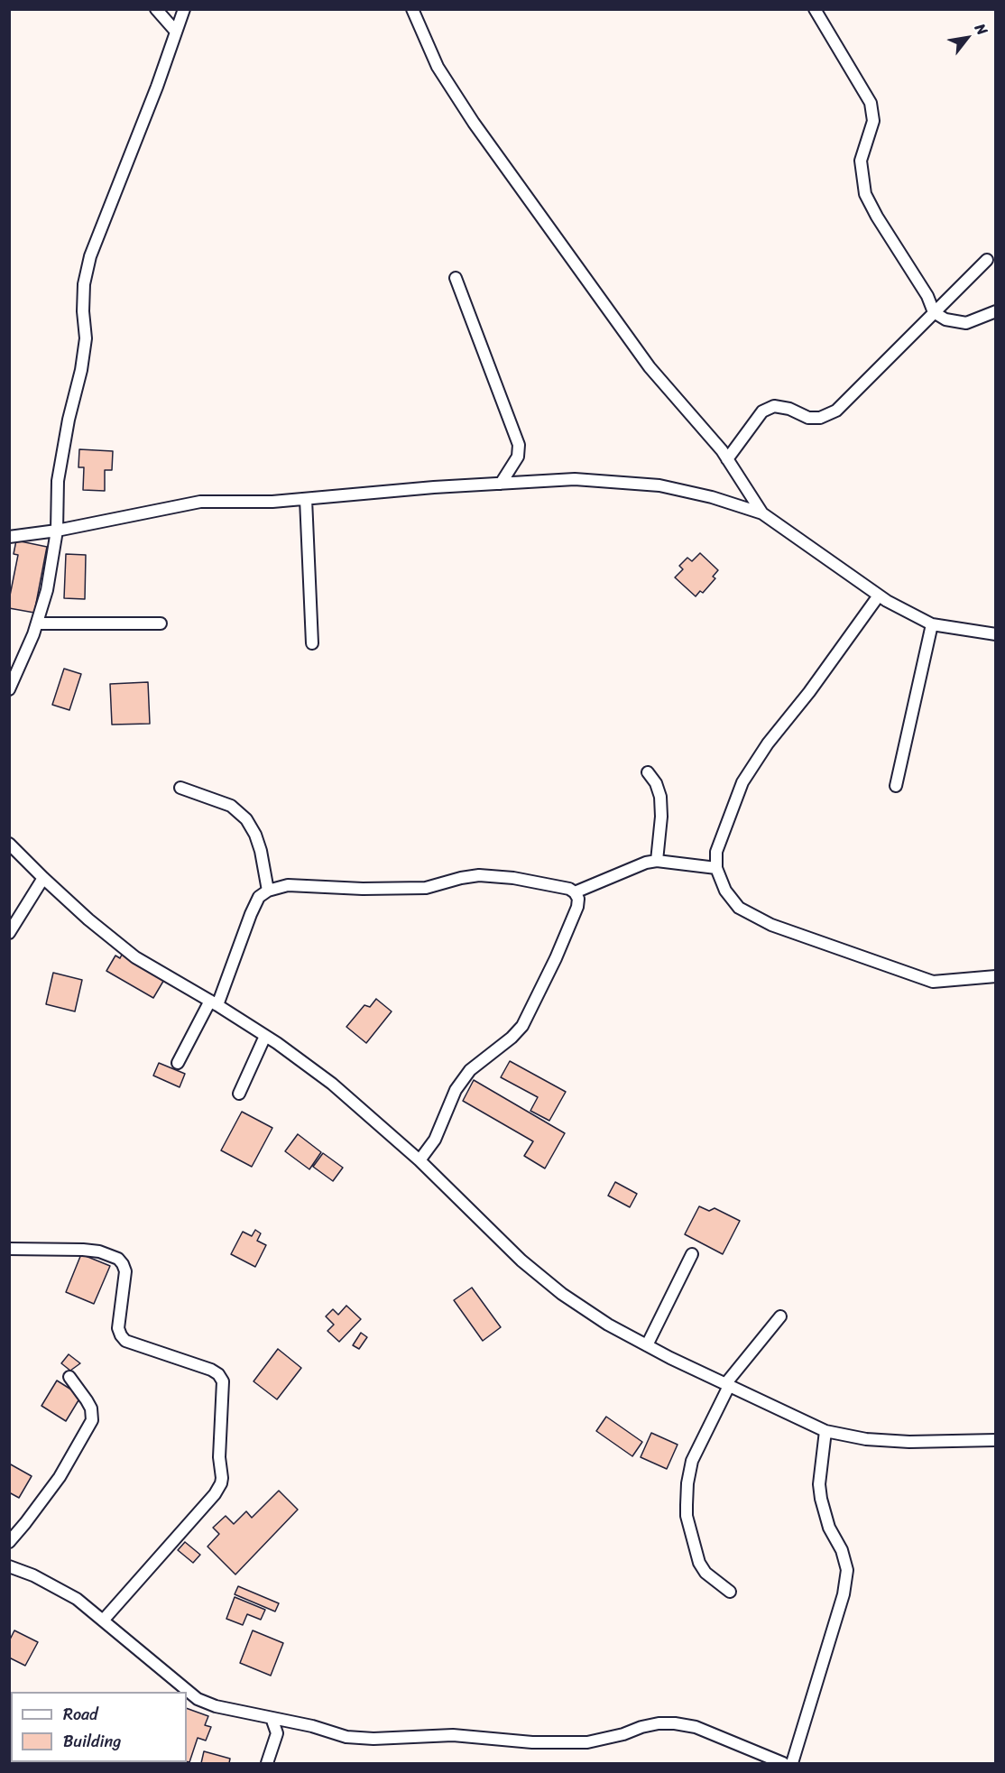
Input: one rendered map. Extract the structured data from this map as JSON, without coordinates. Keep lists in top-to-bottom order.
{
  "legend": ["Road", "Building"],
  "north": "top right"
}
